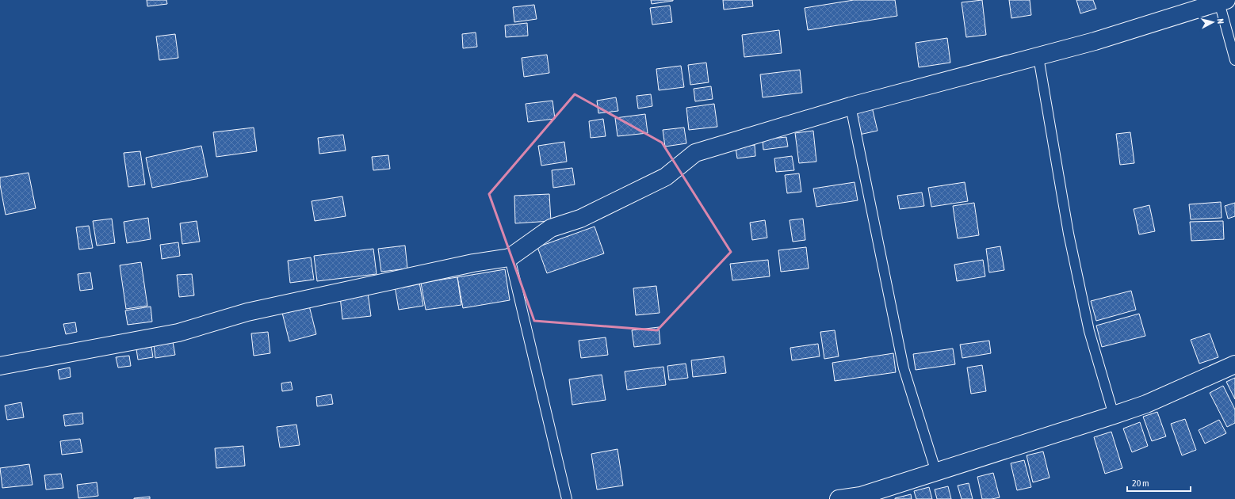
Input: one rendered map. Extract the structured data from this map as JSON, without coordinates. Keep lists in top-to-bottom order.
{
  "scale_bar": "20 m",
  "north": "right"
}
